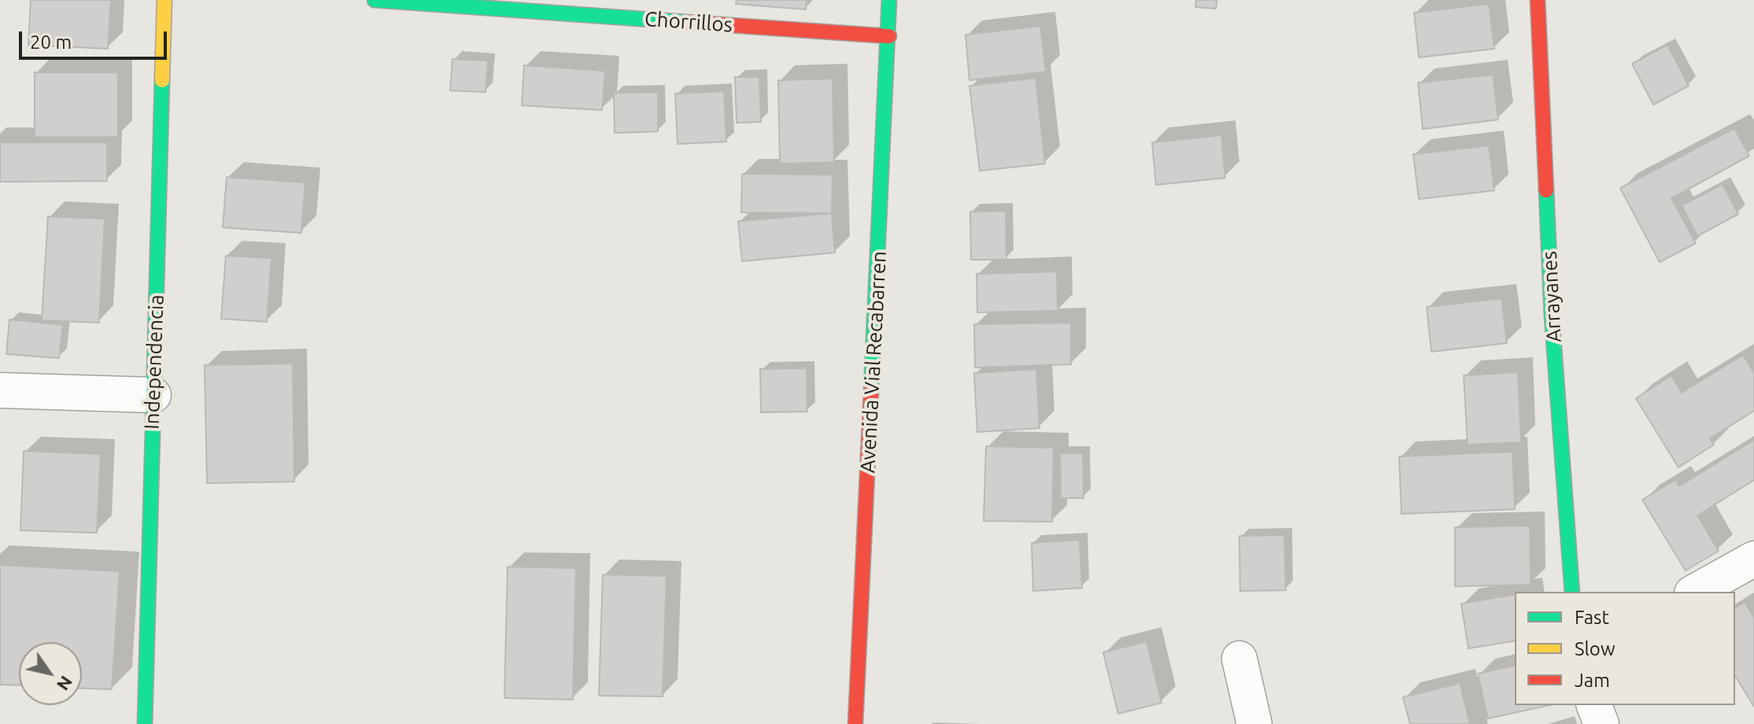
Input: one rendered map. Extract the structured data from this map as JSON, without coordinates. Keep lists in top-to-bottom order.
{
  "streets": {
    "street": [
      "Chorrillos",
      "Arrayanes",
      "Independencia",
      "Avenida Vial Recabarren"
    ]
  },
  "crossings": [
    ["Chorrillos", "Avenida Vial Recabarren"]
  ],
  "legend": ["Fast", "Slow", "Jam"],
  "scale_bar": "20 m",
  "north": "bottom right"
}
